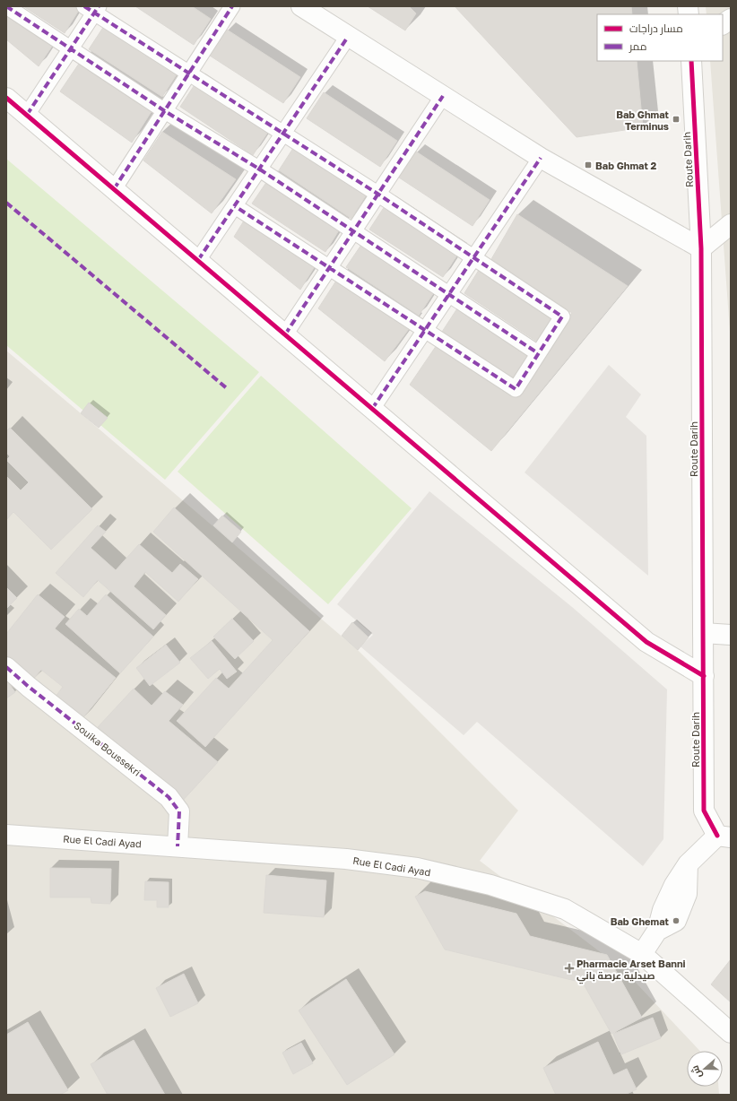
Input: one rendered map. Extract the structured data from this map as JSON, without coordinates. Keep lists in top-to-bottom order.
{
  "streets": {
    "street": ["Route Darih", "Souika Boussekri", "Rue El Cadi Ayad"]
  },
  "crossings": [
    ["Souika Boussekri", "Rue El Cadi Ayad"]
  ],
  "places": {
    "transit": ["Bab Ghmat Terminus", "Bab Ghmat 2"],
    "other": ["Bab Ghemat"],
    "health": ["Pharmacie Arset Banni صيدلية عرصة باني"]
  },
  "legend": ["مسار دراجات", "ممر"],
  "north": "left"
}
